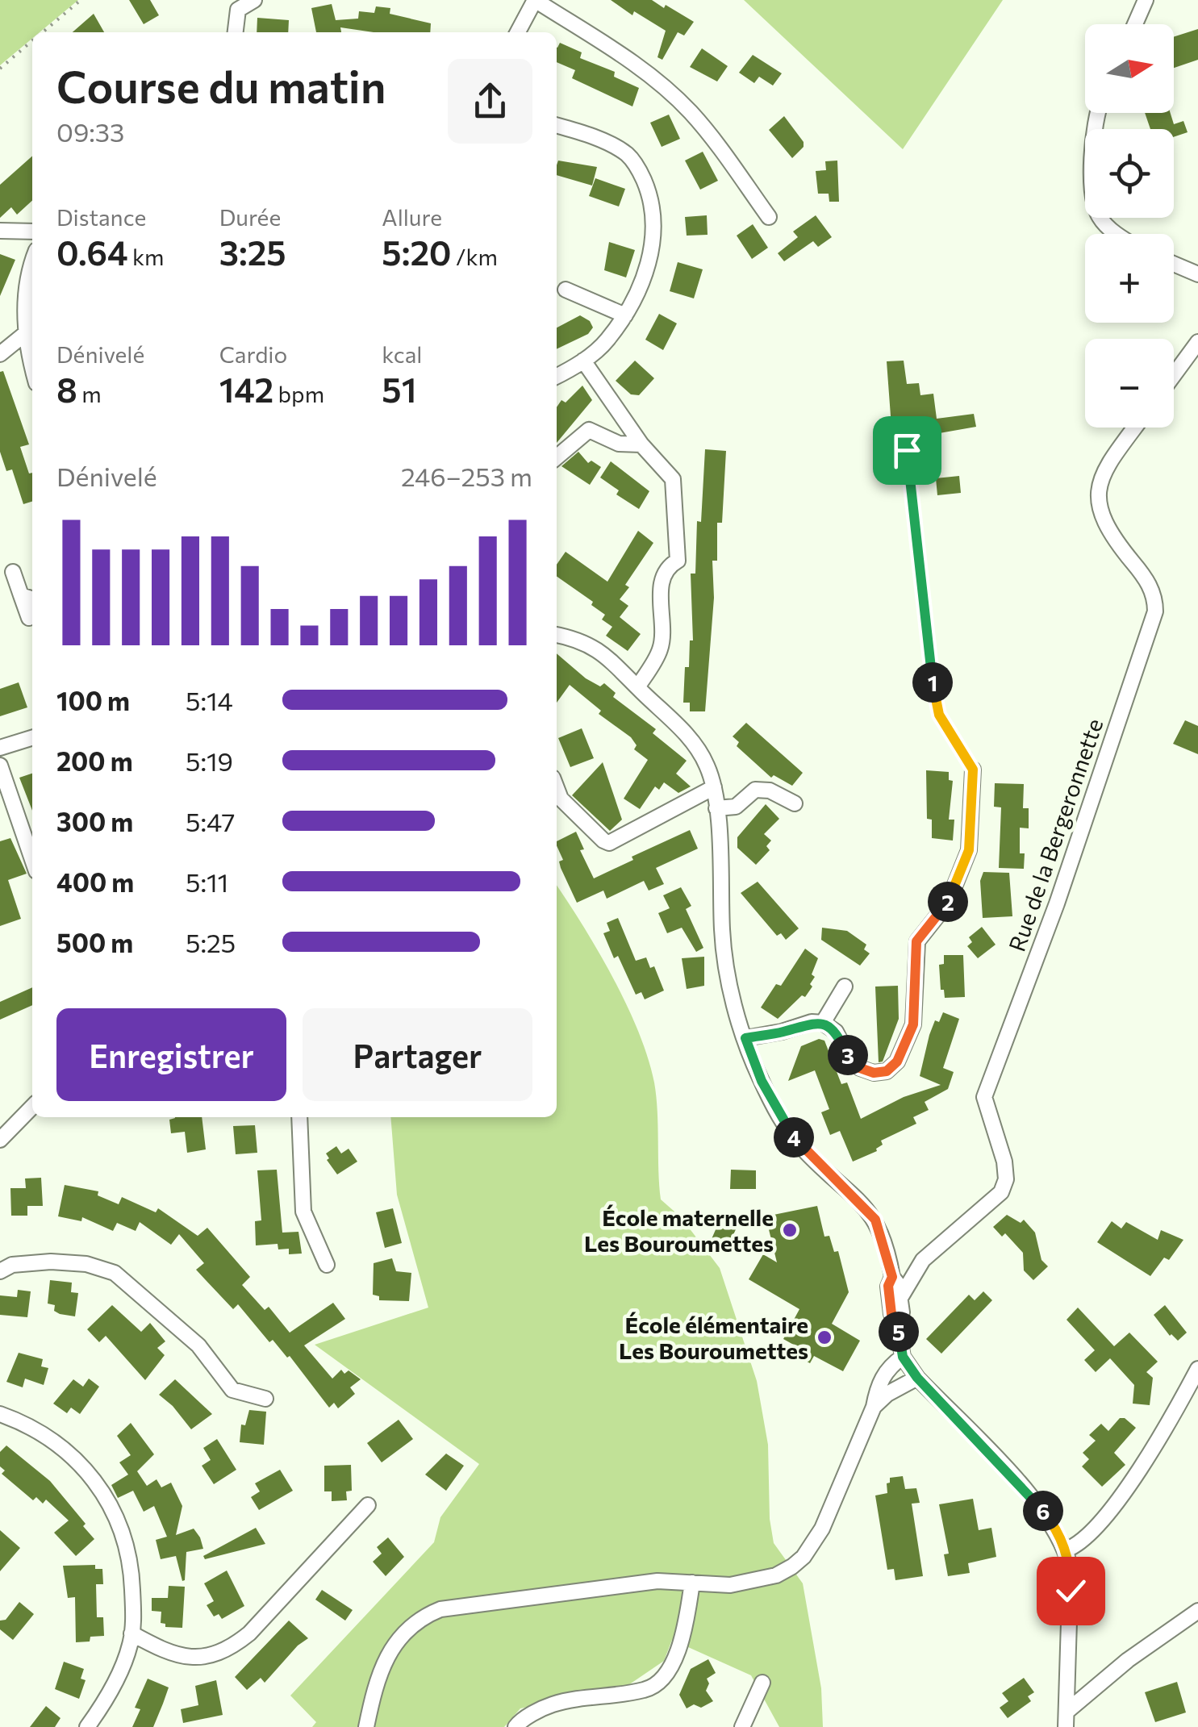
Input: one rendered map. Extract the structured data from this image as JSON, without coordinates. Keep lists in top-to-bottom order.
{
  "streets": {
    "street": ["Rue de la Bergeronnette"]
  },
  "places": ["École maternelle Les Bouroumettes", "École élémentaire Les Bouroumettes"],
  "north": "right",
  "page": {
    "map_buttons": ["+", "−"],
    "heading": ["Course du matin", "09:33"],
    "stats": [
      ["Distance", "0.64 km"],
      ["Durée", "3:25"],
      ["Allure", "5:20 /km"],
      ["Dénivelé", "8 m"],
      ["Cardio", "142 bpm"],
      ["kcal", "51"]
    ],
    "chart": ["Dénivelé", "246–253 m"],
    "pins": [
      "1",
      "2",
      "3",
      "4",
      "5",
      "6"
    ],
    "list": [
      {
        "name": "100 m",
        "note": "5:14"
      },
      {
        "name": "200 m",
        "note": "5:19"
      },
      {
        "name": "300 m",
        "note": "5:47"
      },
      {
        "name": "400 m",
        "note": "5:11"
      },
      {
        "name": "500 m",
        "note": "5:25"
      }
    ],
    "buttons": ["Enregistrer", "Partager"]
  }
}
